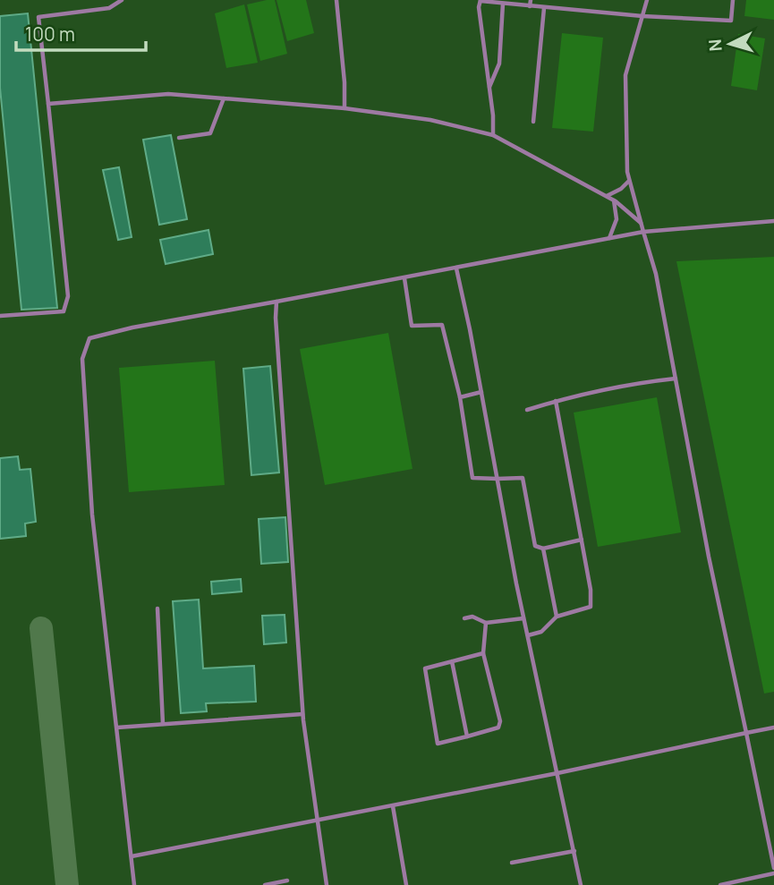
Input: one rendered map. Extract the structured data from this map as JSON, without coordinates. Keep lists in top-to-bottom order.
{
  "scale_bar": "100 m",
  "north": "left"
}
